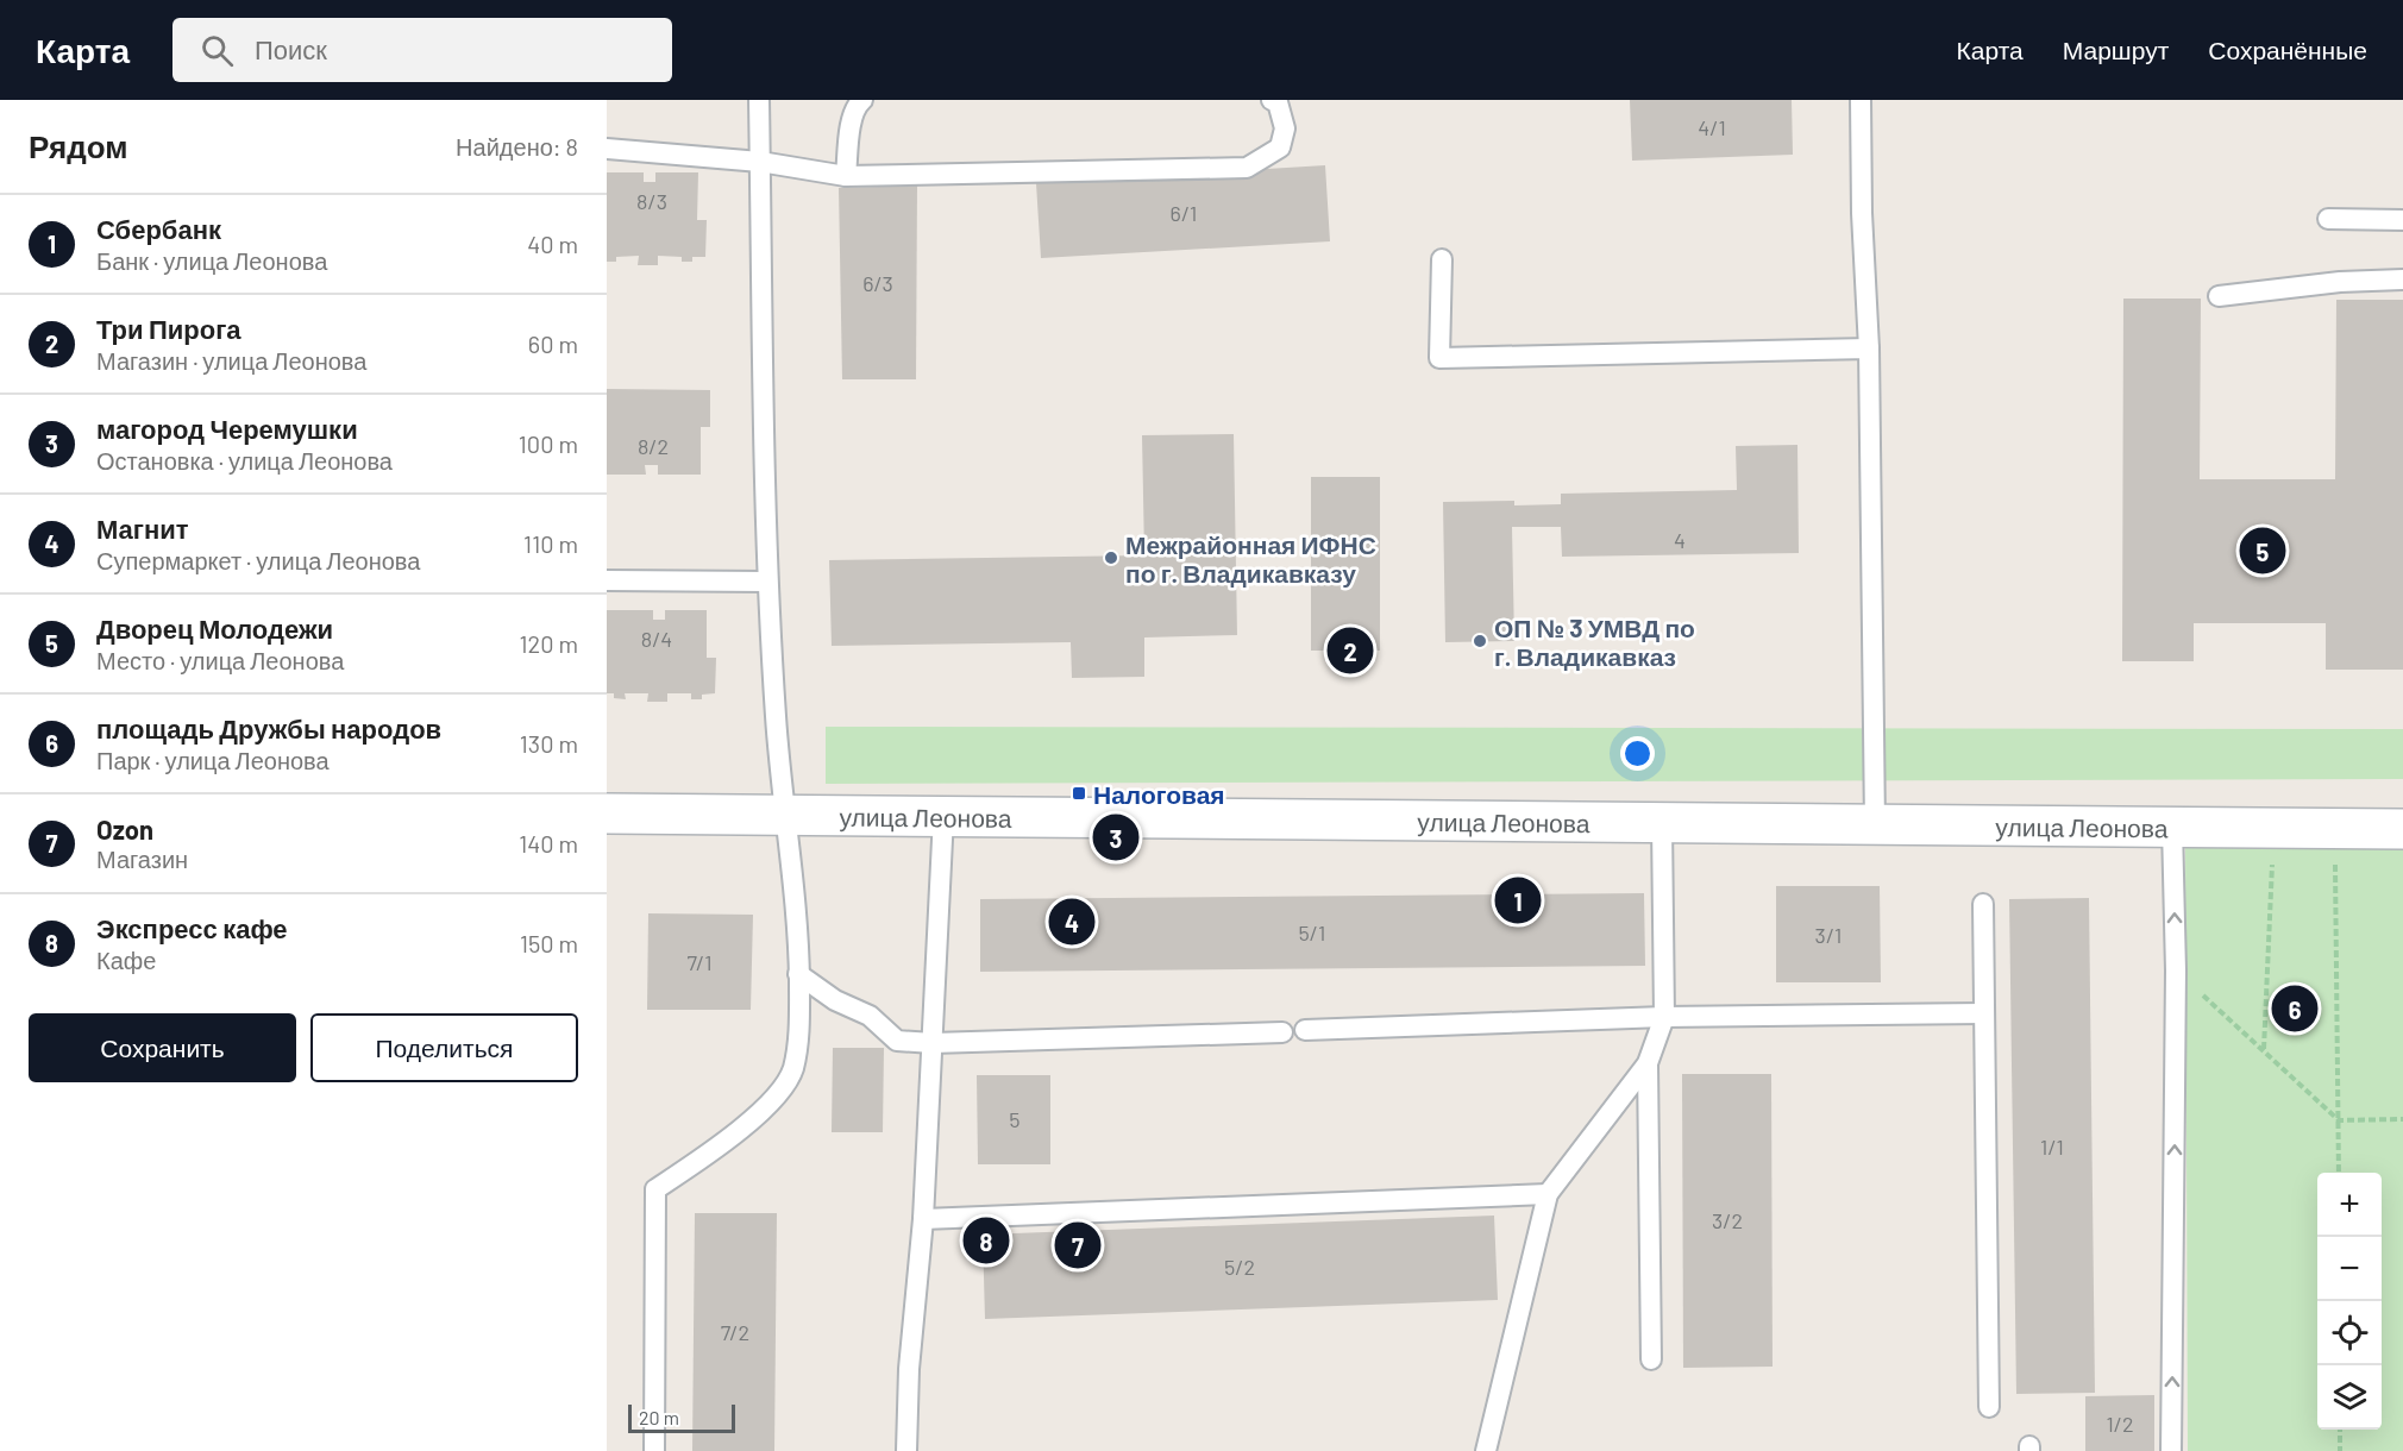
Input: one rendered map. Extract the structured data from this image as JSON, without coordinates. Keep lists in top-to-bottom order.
{
  "streets": {
    "street": ["улица Леонова"]
  },
  "places": {
    "other": ["Межрайонная ИФНС по г. Владикавказу", "ОП № 3 УМВД по г. Владикавказ"],
    "transit": ["Налоговая"]
  },
  "house_numbers": [
    "4/1",
    "8/3",
    "6/1",
    "6/3",
    "8/2",
    "4",
    "8/4",
    "5/1",
    "3/1",
    "7/1",
    "5",
    "1/1",
    "3/2",
    "5/2",
    "7/2",
    "1/2"
  ],
  "scale_bar": "20 m",
  "page": {
    "header": "Карта",
    "search": "Поиск",
    "nav": ["Карта", "Маршрут", "Сохранённые"],
    "heading": ["Рядом", "Найдено: 8"],
    "list": [
      {
        "mark": "1",
        "name": "Сбербанк",
        "note": "Банк · улица Леонова",
        "value": "40 m"
      },
      {
        "mark": "2",
        "name": "Три Пирога",
        "note": "Магазин · улица Леонова",
        "value": "60 m"
      },
      {
        "mark": "3",
        "name": "магород Черемушки",
        "note": "Остановка · улица Леонова",
        "value": "100 m"
      },
      {
        "mark": "4",
        "name": "Магнит",
        "note": "Супермаркет · улица Леонова",
        "value": "110 m"
      },
      {
        "mark": "5",
        "name": "Дворец Молодежи",
        "note": "Место · улица Леонова",
        "value": "120 m"
      },
      {
        "mark": "6",
        "name": "площадь Дружбы народов",
        "note": "Парк · улица Леонова",
        "value": "130 m"
      },
      {
        "mark": "7",
        "name": "Ozon",
        "note": "Магазин",
        "value": "140 m"
      },
      {
        "mark": "8",
        "name": "Экспресс кафе",
        "note": "Кафе",
        "value": "150 m"
      }
    ],
    "pins": [
      "5",
      "2",
      "3",
      "1",
      "4",
      "6",
      "8",
      "7"
    ],
    "buttons": ["Сохранить", "Поделиться"],
    "map_buttons": ["+", "−"],
    "scale": "20 m"
  }
}
